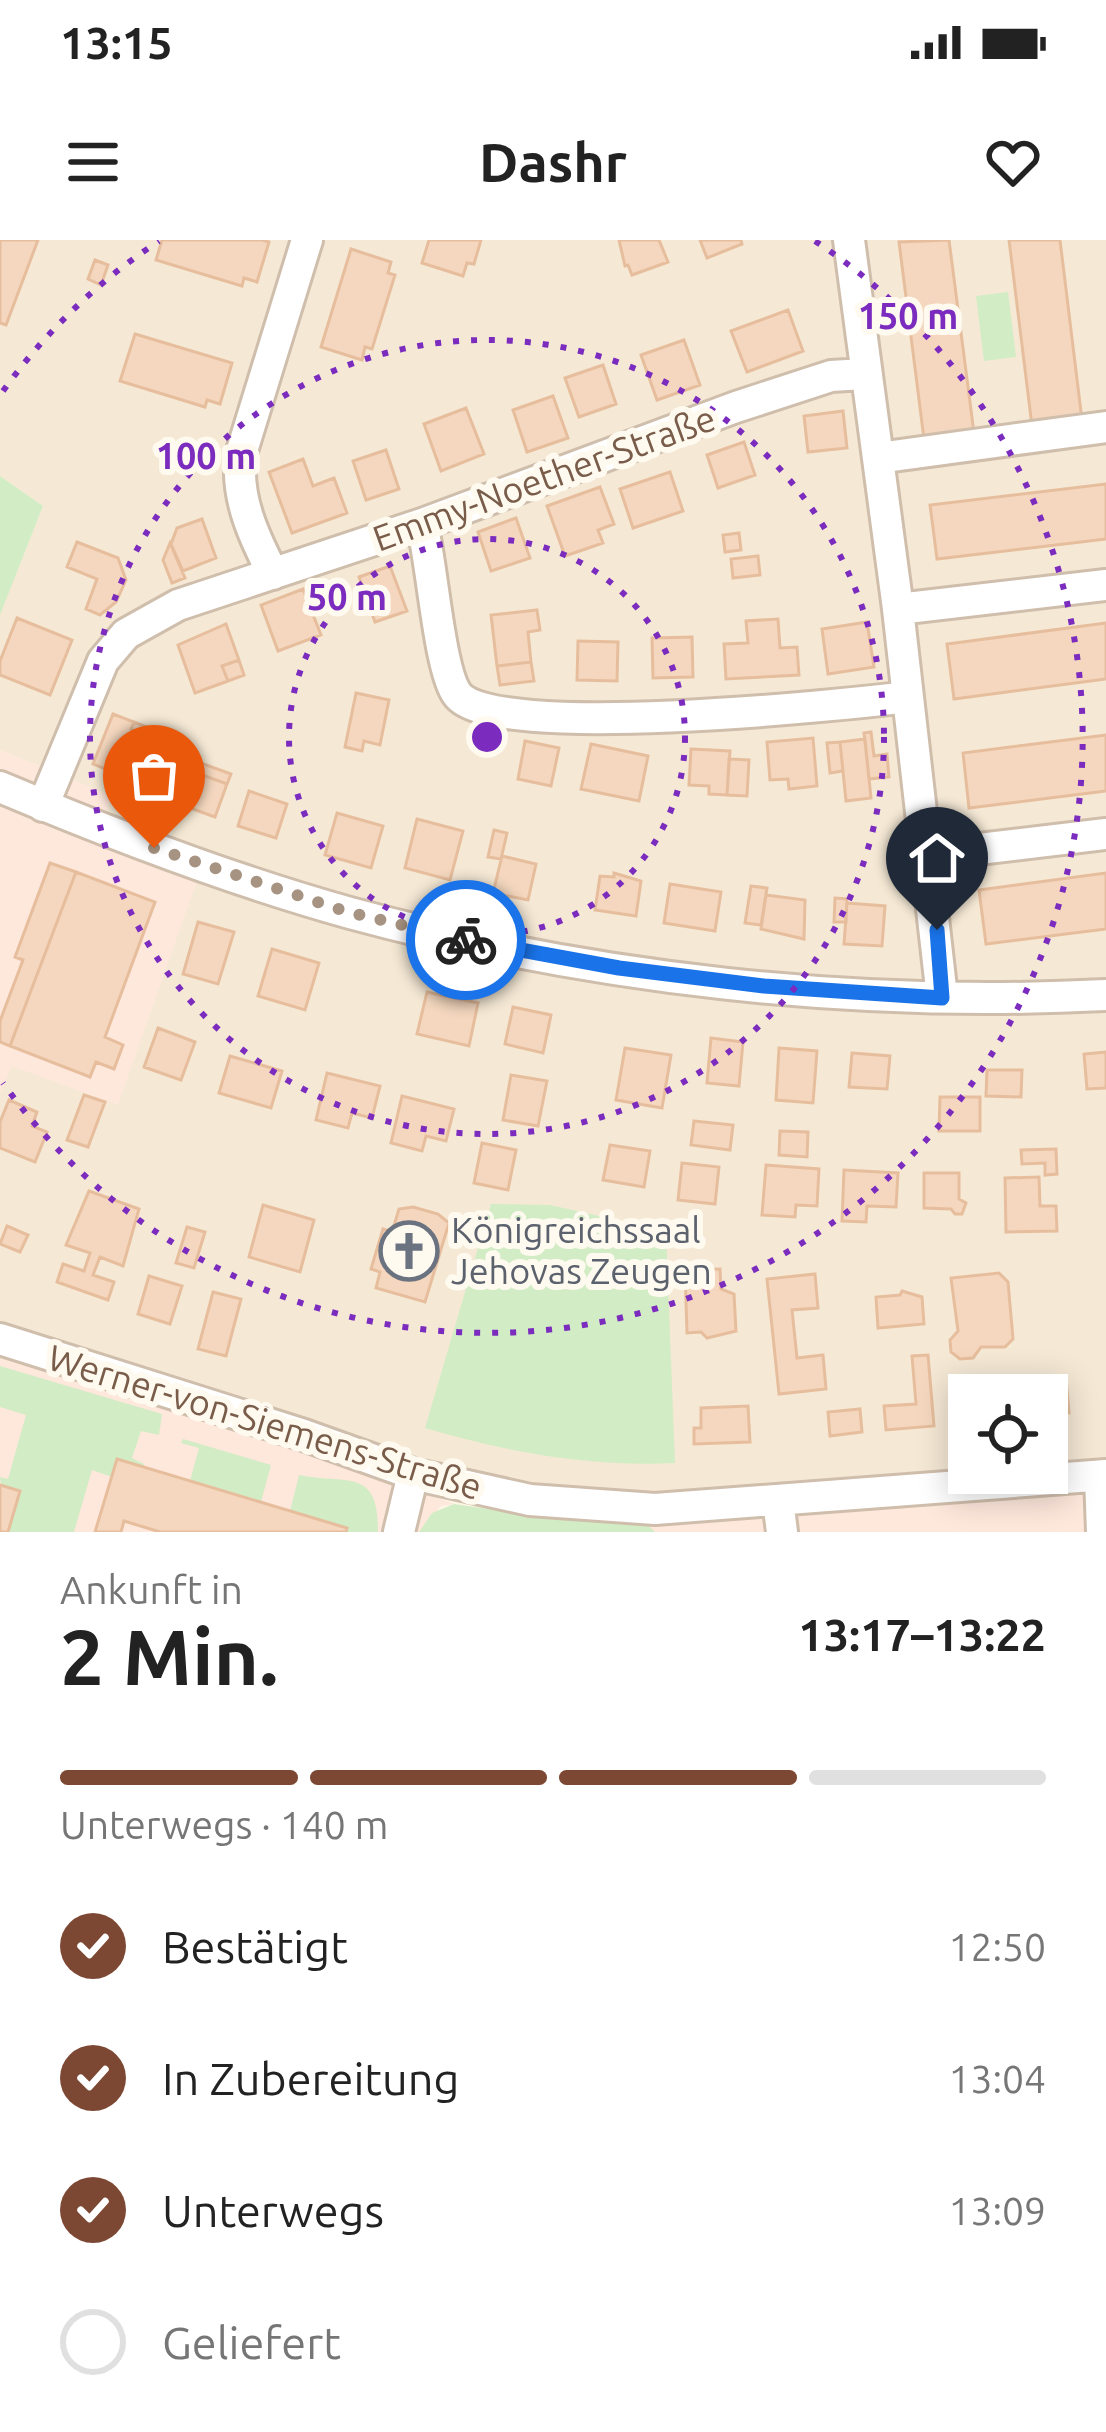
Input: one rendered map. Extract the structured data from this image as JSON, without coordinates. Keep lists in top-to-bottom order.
{
  "streets": {
    "street": ["Emmy-Noether-Straße", "Werner-von-Siemens-Straße"]
  },
  "places": {
    "church": ["Königreichssaal Jehovas Zeugen"]
  },
  "page": {
    "status": "13:15",
    "header": "Dashr",
    "heading": ["2 Min.", "Ankunft in", "13:17–13:22"],
    "bar": "Unterwegs · 140 m",
    "list": [
      ["Bestätigt", "12:50"],
      ["In Zubereitung", "13:04"],
      ["Unterwegs", "13:09"],
      "Geliefert"
    ]
  },
  "rings": ["150 m", "100 m", "50 m"]
}
